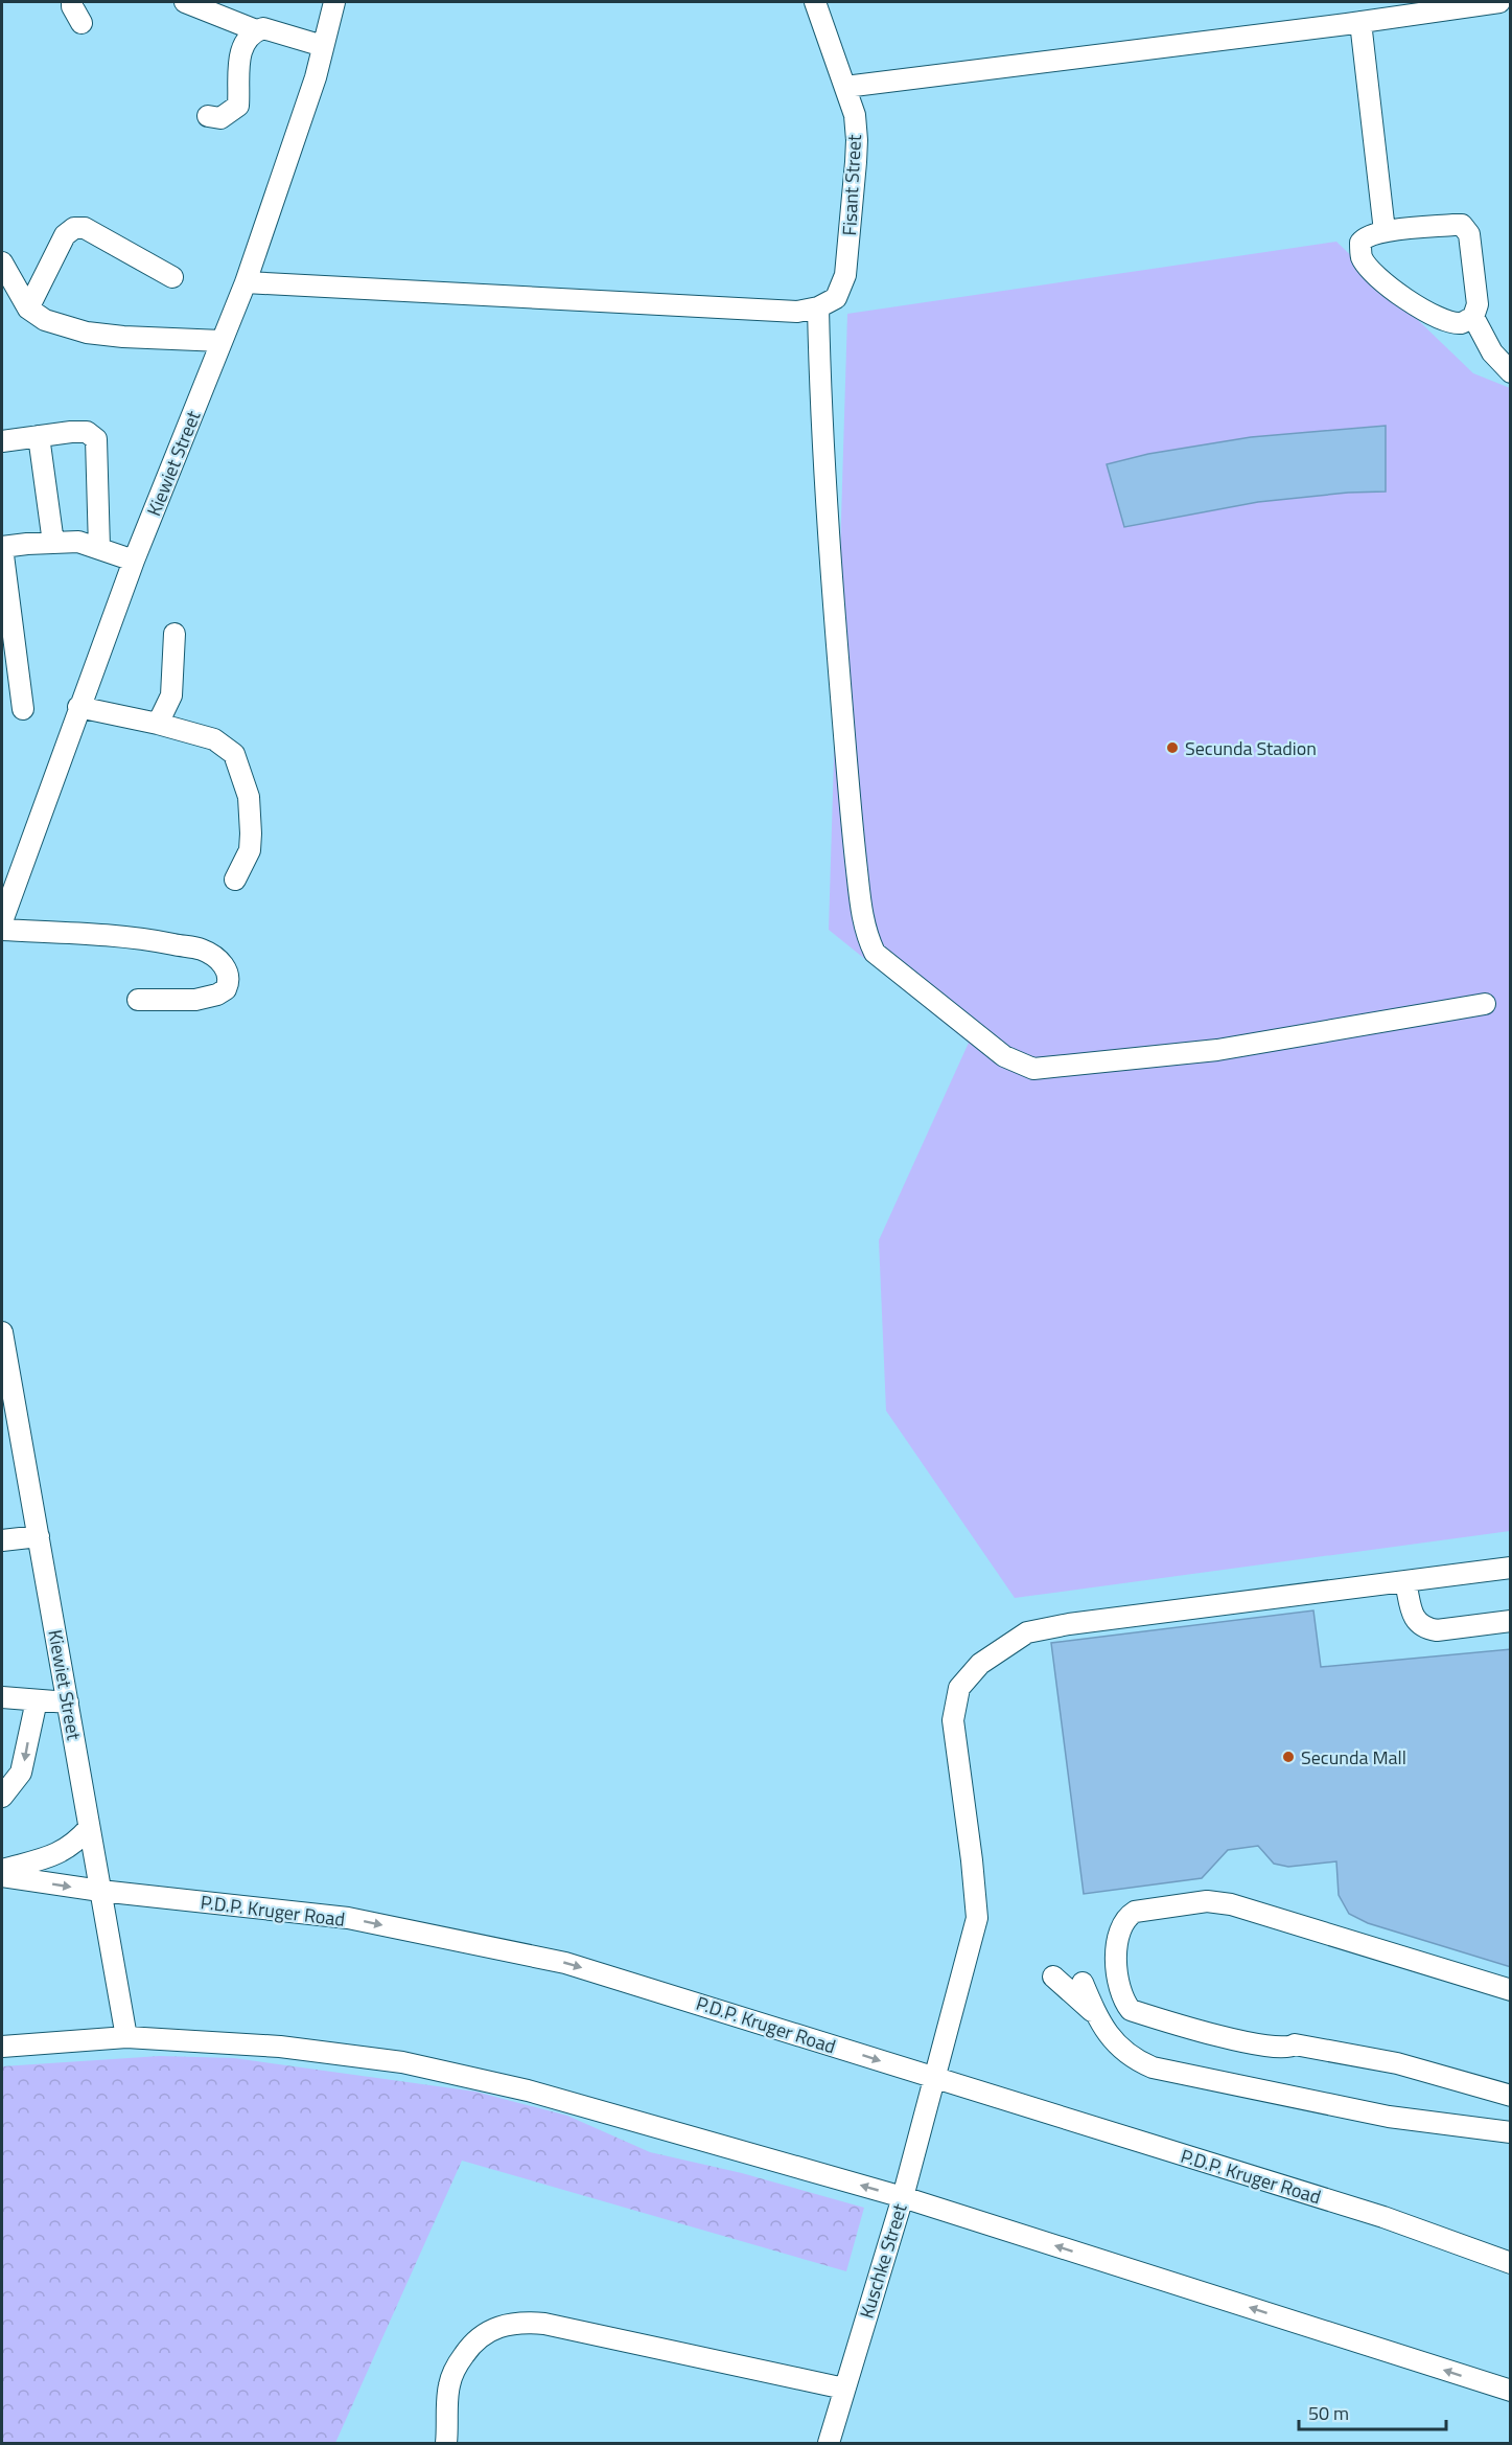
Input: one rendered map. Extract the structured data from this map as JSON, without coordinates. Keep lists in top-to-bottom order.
{
  "streets": {
    "street": [
      "Fisant Street",
      "Kiewiet Street",
      "P.D.P. Kruger Road",
      "Kuschke Street"
    ]
  },
  "crossings": [
    ["Kiewiet Street", "P.D.P. Kruger Road"],
    ["P.D.P. Kruger Road", "Kuschke Street"]
  ],
  "places": ["Secunda Stadion", "Secunda Mall"],
  "scale_bar": "50 m"
}
